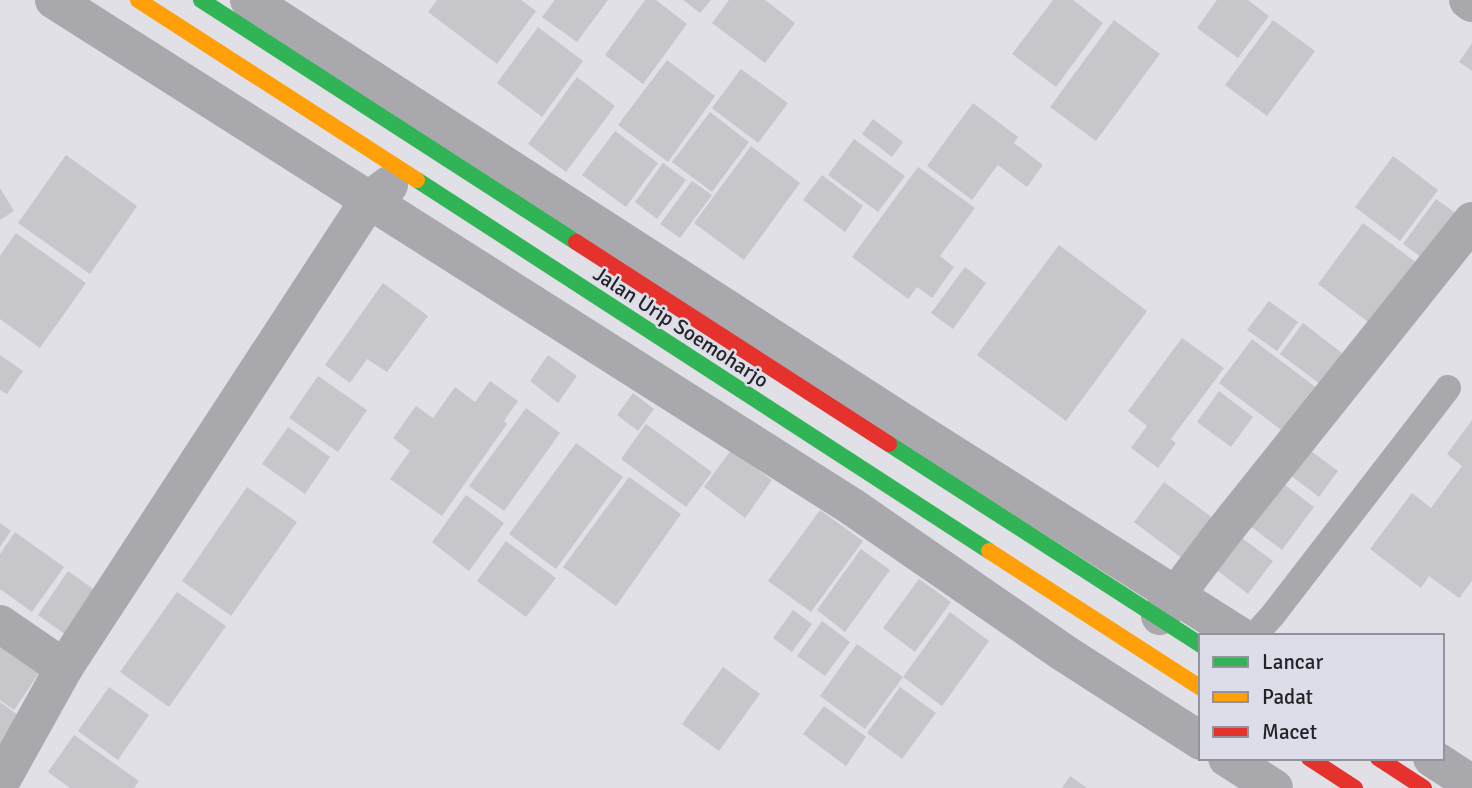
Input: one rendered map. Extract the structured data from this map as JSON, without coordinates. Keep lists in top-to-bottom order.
{
  "streets": {
    "highway": ["Jalan Urip Soemoharjo"]
  },
  "legend": ["Lancar", "Padat", "Macet"]
}
